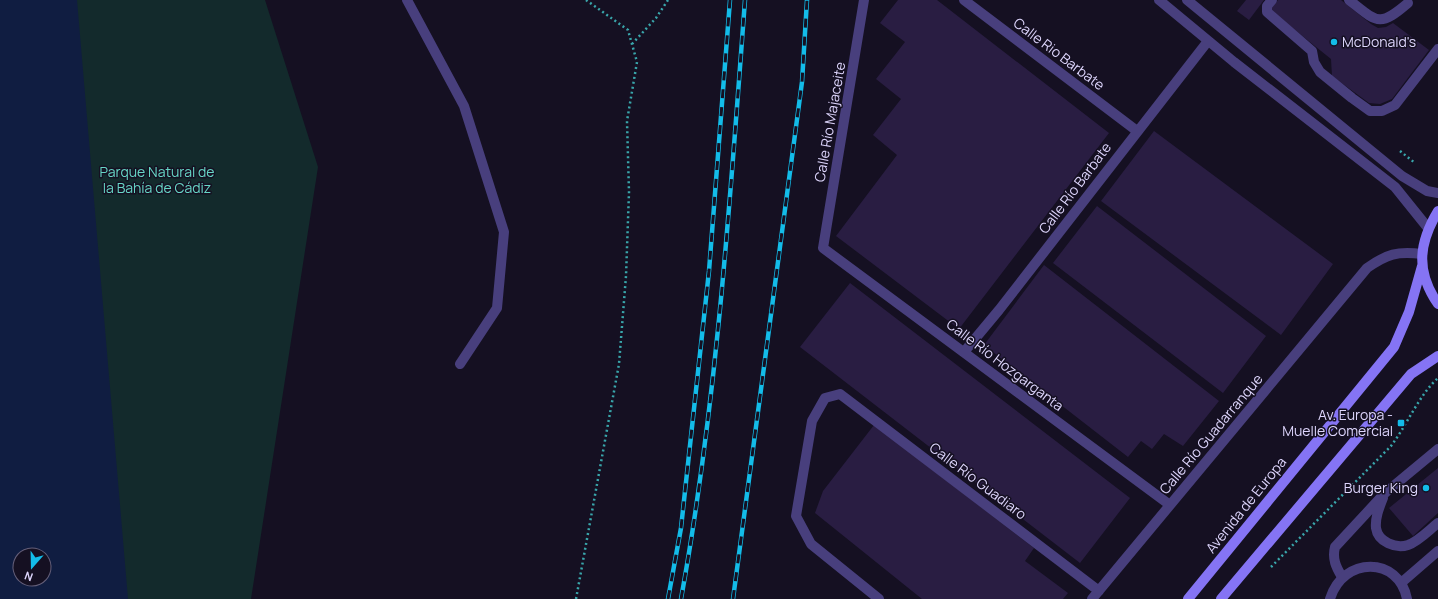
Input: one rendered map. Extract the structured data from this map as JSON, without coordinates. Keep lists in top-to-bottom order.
{
  "streets": {
    "main road": ["Avenida de Europa"],
    "street": [
      "Calle Rio Barbate",
      "Calle Río Majaceite",
      "Calle Río Barbate",
      "Calle Río Hozgarganta",
      "Calle Río Guadarranque",
      "Calle Río Guadiaro"
    ]
  },
  "crossings": [
    ["Calle Rio Barbate", "Calle Río Barbate"],
    ["Calle Río Majaceite", "Calle Río Hozgarganta"],
    ["Calle Río Barbate", "Calle Río Hozgarganta"],
    ["Calle Río Hozgarganta", "Calle Río Guadarranque"],
    ["Calle Río Guadarranque", "Calle Río Guadiaro"]
  ],
  "parks": ["Parque Natural de la Bahía de Cádiz"],
  "places": {
    "other": ["McDonald's", "Burger King"],
    "transit": ["Av. Europa - Muelle Comercial"]
  },
  "north": "bottom"
}
